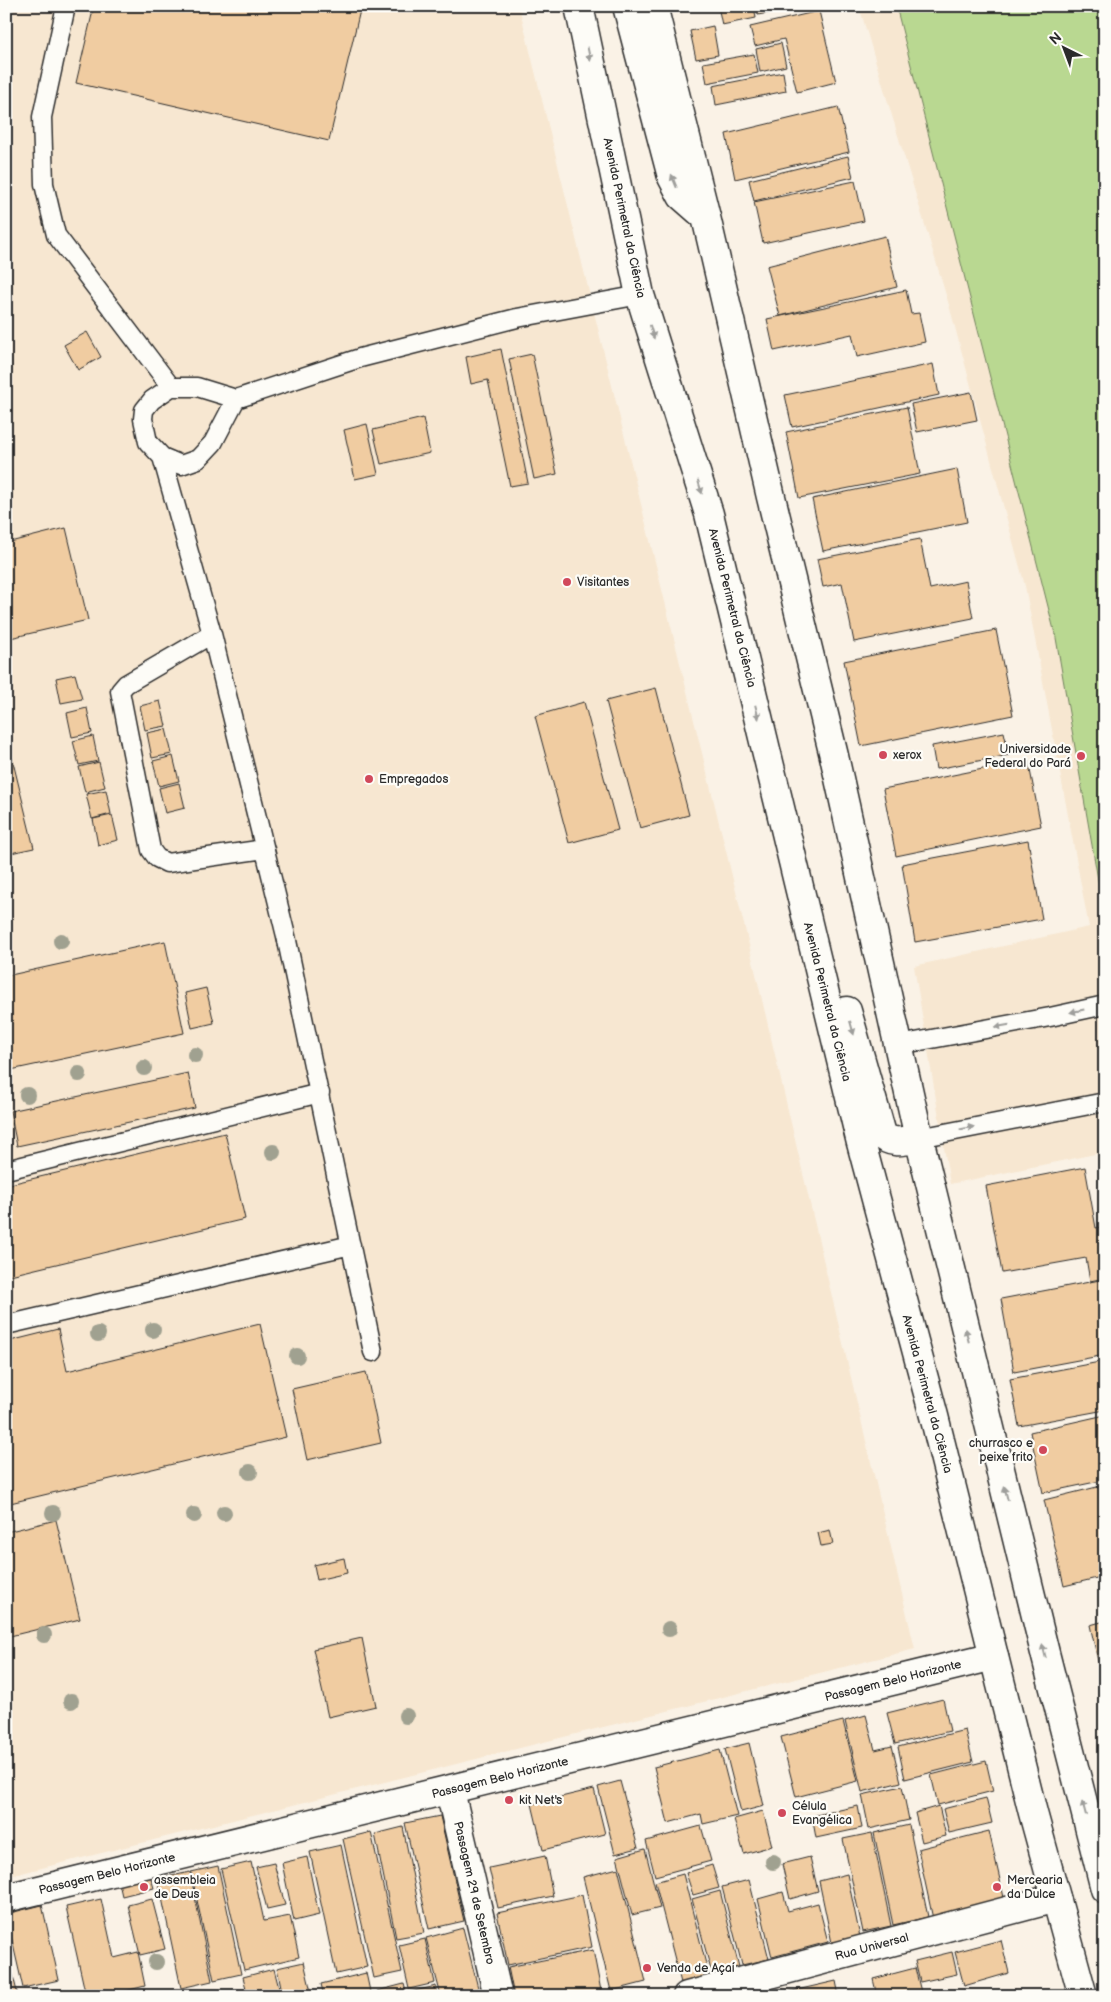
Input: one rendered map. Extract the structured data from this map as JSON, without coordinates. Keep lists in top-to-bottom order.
{
  "streets": {
    "main road": [
      "Avenida Perimetral da Ciência",
      "Passagem Belo Horizonte",
      "Passagem 29 de Setembro",
      "Rua Universal"
    ]
  },
  "crossings": [
    ["Avenida Perimetral da Ciência", "Passagem Belo Horizonte"],
    ["Avenida Perimetral da Ciência", "Rua Universal"],
    ["Passagem Belo Horizonte", "Passagem 29 de Setembro"]
  ],
  "places": [
    "Visitantes",
    "xerox",
    "Universidade Federal do Pará",
    "Empregados",
    "churrasco e peixe frito",
    "kit Net's",
    "Célula Evangélica",
    "assembleia de Deus",
    "Mercearia da Dulce",
    "Venda de Açaí"
  ],
  "north": "top left"
}
